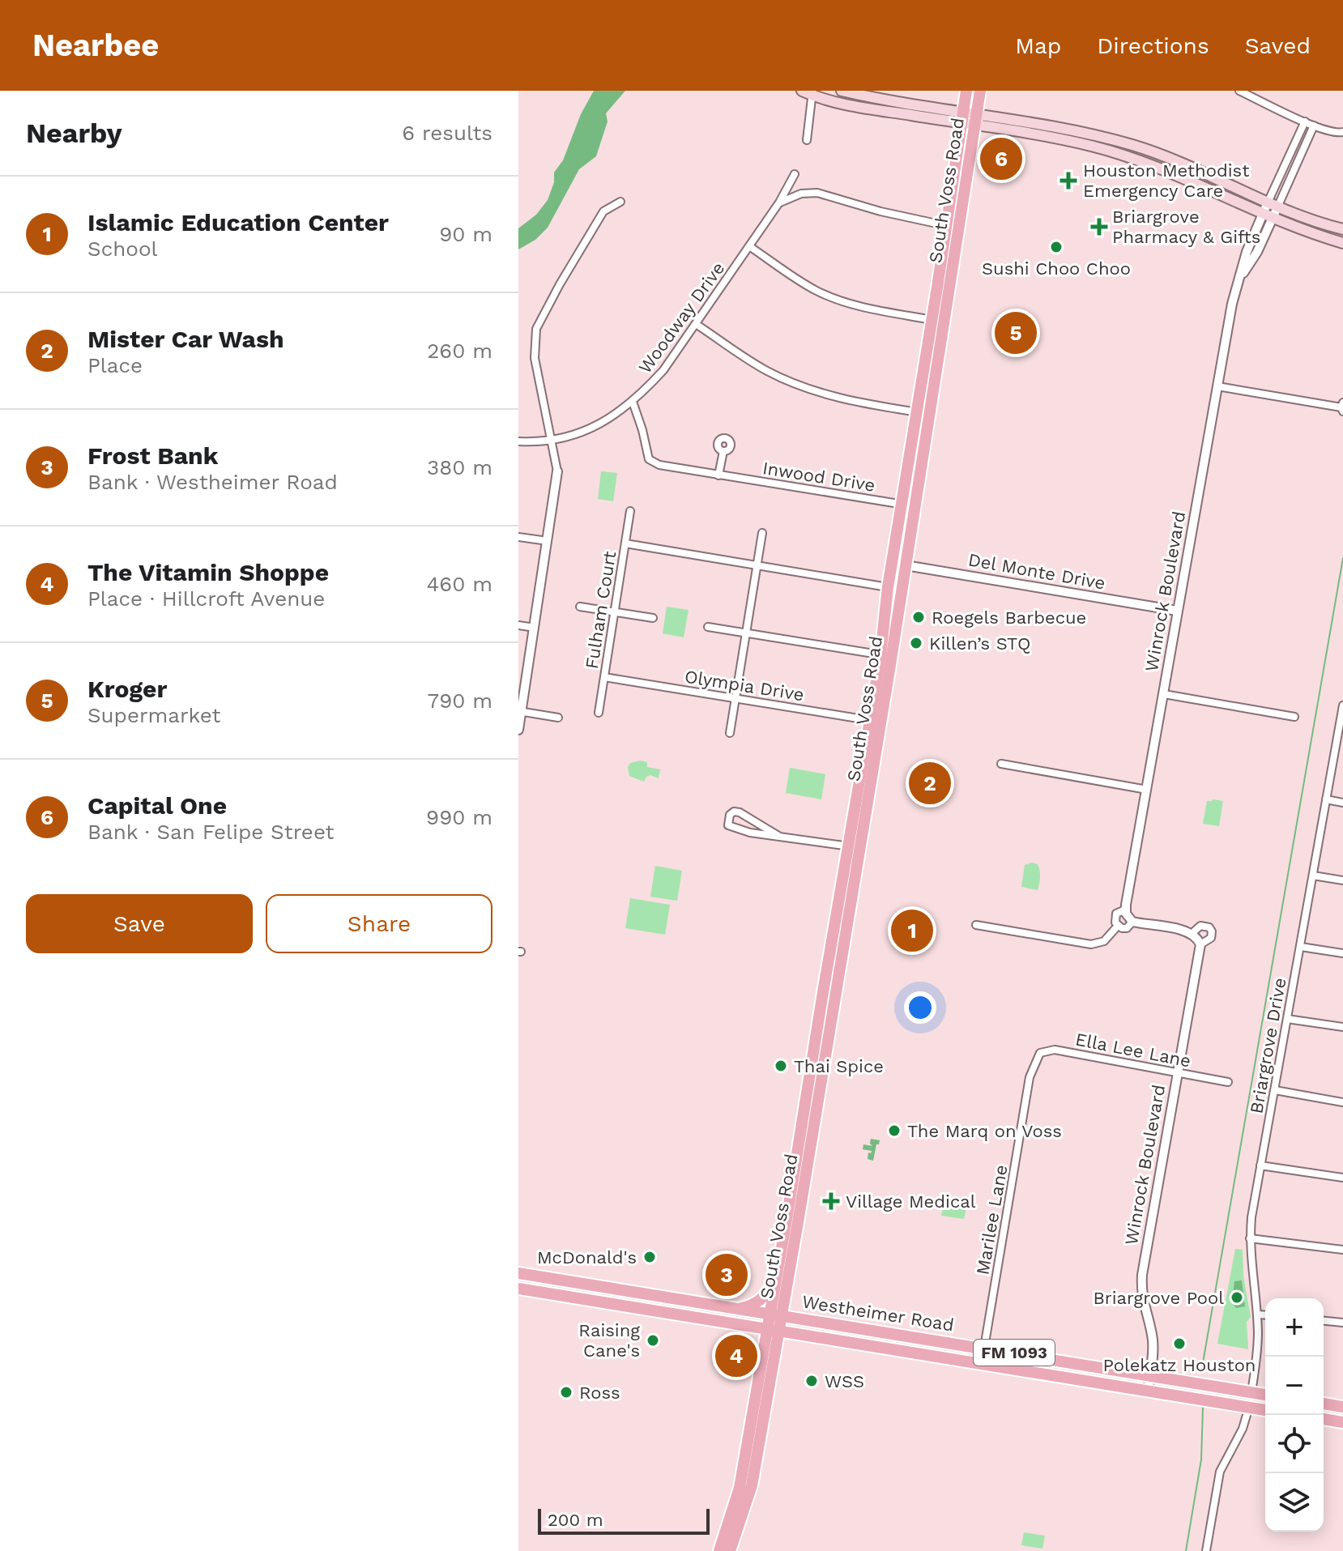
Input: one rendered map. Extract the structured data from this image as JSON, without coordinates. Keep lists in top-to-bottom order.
{
  "streets": {
    "main road": ["South Voss Road", "Westheimer Road", "FM 1093"],
    "street": [
      "Woodway Drive",
      "Inwood Drive",
      "Del Monte Drive",
      "Winrock Boulevard",
      "Fulham Court",
      "Olympia Drive",
      "Briargrove Drive",
      "Ella Lee Lane",
      "Marilee Lane"
    ]
  },
  "crossings": [
    ["South Voss Road", "Inwood Drive"],
    ["South Voss Road", "Del Monte Drive"],
    ["South Voss Road", "Olympia Drive"],
    ["South Voss Road", "Westheimer Road"],
    ["Woodway Drive", "Inwood Drive"],
    ["Del Monte Drive", "Winrock Boulevard"],
    ["Winrock Boulevard", "Ella Lee Lane"],
    ["Winrock Boulevard", "Westheimer Road"],
    ["Fulham Court", "Olympia Drive"],
    ["Briargrove Drive", "Westheimer Road"],
    ["Ella Lee Lane", "Marilee Lane"],
    ["Marilee Lane", "Westheimer Road"]
  ],
  "places": {
    "health": ["Houston Methodist Emergency Care", "Briargrove Pharmacy & Gifts", "Village Medical"],
    "other": [
      "Sushi Choo Choo",
      "Roegels Barbecue",
      "Killen’s STQ",
      "Thai Spice",
      "The Marq on Voss",
      "McDonald's",
      "Briargrove Pool",
      "Raising Cane's",
      "Polekatz Houston",
      "WSS",
      "Ross"
    ]
  },
  "scale_bar": "200 m",
  "page": {
    "header": "Nearbee",
    "nav": ["Map", "Directions", "Saved"],
    "heading": ["Nearby", "6 results"],
    "pins": [
      "6",
      "5",
      "2",
      "1",
      "3",
      "4"
    ],
    "list": [
      {
        "mark": "1",
        "name": "Islamic Education Center",
        "note": "School",
        "value": "90 m"
      },
      {
        "mark": "2",
        "name": "Mister Car Wash",
        "note": "Place",
        "value": "260 m"
      },
      {
        "mark": "3",
        "name": "Frost Bank",
        "note": "Bank · Westheimer Road",
        "value": "380 m"
      },
      {
        "mark": "4",
        "name": "The Vitamin Shoppe",
        "note": "Place · Hillcroft Avenue",
        "value": "460 m"
      },
      {
        "mark": "5",
        "name": "Kroger",
        "note": "Supermarket",
        "value": "790 m"
      },
      {
        "mark": "6",
        "name": "Capital One",
        "note": "Bank · San Felipe Street",
        "value": "990 m"
      }
    ],
    "buttons": ["Save", "Share"],
    "map_buttons": ["+", "−"],
    "scale": "200 m"
  }
}
